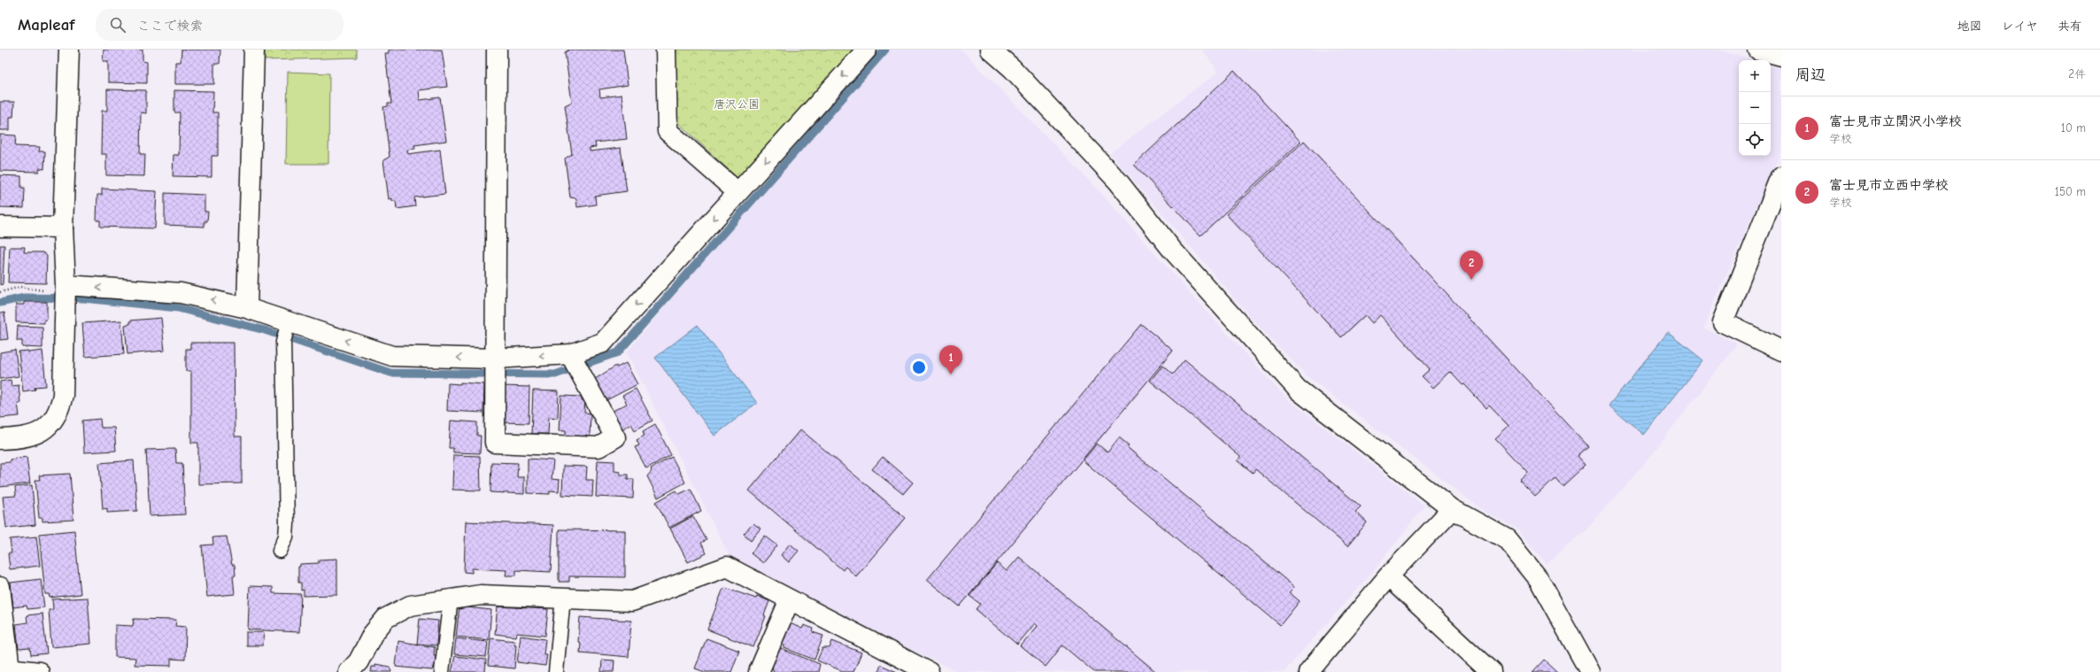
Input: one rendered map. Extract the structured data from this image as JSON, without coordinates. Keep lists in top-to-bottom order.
{
  "parks": ["唐沢公園"],
  "page": {
    "header": "Mapleaf",
    "search": "ここで検索",
    "nav": ["地図", "レイヤ", "共有"],
    "heading": ["周辺", "2件"],
    "map_buttons": ["+", "−"],
    "list": [
      {
        "mark": "1",
        "name": "富士見市立関沢小学校",
        "note": "学校",
        "value": "10 m"
      },
      {
        "mark": "2",
        "name": "富士見市立西中学校",
        "note": "学校",
        "value": "150 m"
      }
    ],
    "pins": ["2", "1"]
  }
}
